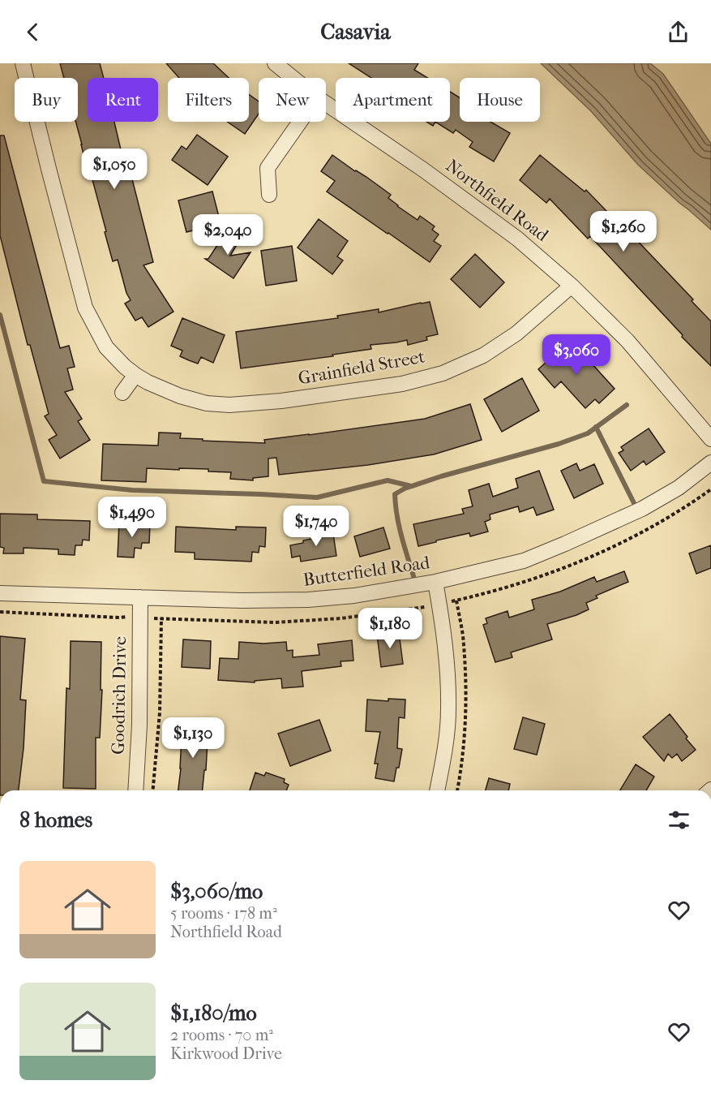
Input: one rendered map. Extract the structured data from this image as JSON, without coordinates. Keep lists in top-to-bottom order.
{
  "streets": {
    "street": [
      "Northfield Road",
      "Grainfield Street",
      "Butterfield Road",
      "Goodrich Drive"
    ]
  },
  "crossings": [
    ["Northfield Road", "Grainfield Street"],
    ["Butterfield Road", "Goodrich Drive"]
  ],
  "page": {
    "header": "Casavia",
    "chip": [
      "Buy",
      "Rent",
      "Filters",
      "New",
      "Apartment",
      "House"
    ],
    "price": [
      "$1,050",
      "$1,260",
      "$2,040",
      "$3,060",
      "$1,490",
      "$1,740",
      "$1,180",
      "$1,130"
    ],
    "heading": "8 homes",
    "list": [
      {
        "name": "$3,060/mo",
        "note": "5 rooms · 178 m² · Northfield Road"
      },
      {
        "name": "$1,180/mo",
        "note": "2 rooms · 70 m² · Kirkwood Drive"
      }
    ]
  }
}
